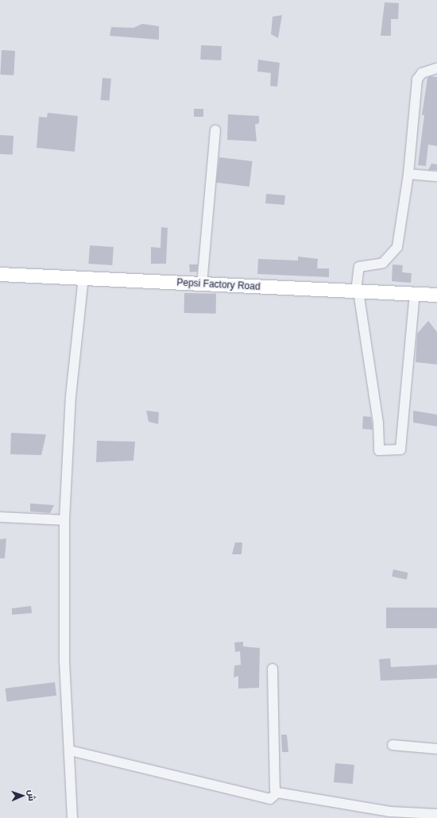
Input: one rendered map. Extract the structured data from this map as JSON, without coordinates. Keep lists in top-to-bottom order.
{
  "streets": {
    "main road": ["Pepsi Factory Road"]
  },
  "north": "right"
}
